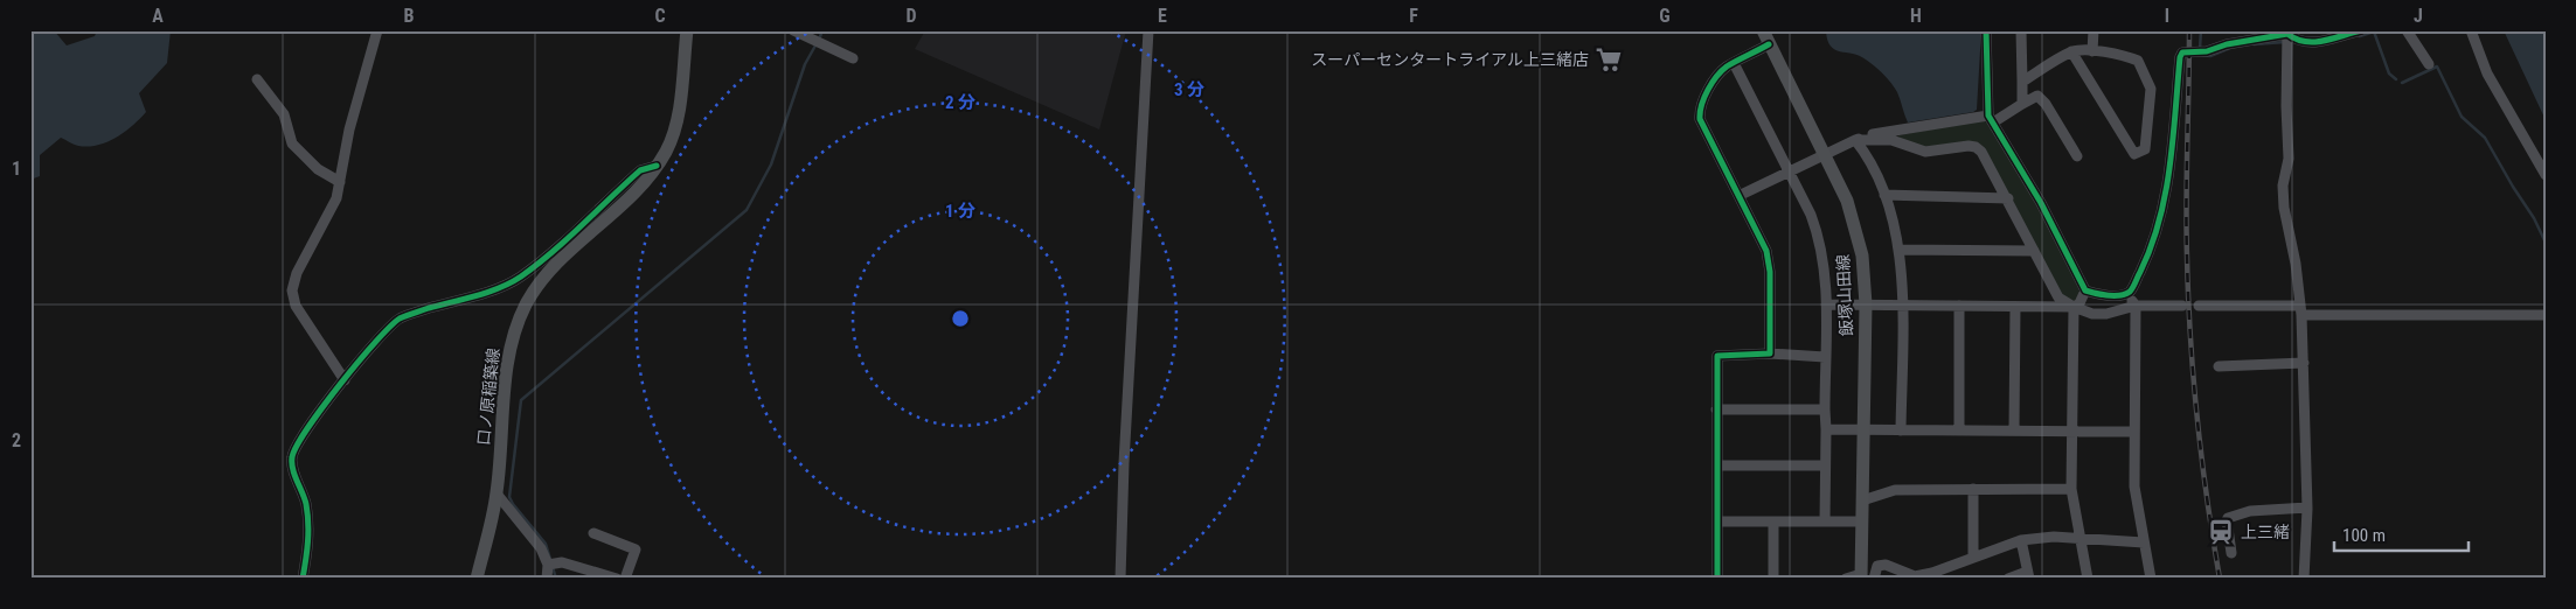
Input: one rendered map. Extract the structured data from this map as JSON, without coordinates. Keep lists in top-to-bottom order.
{
  "streets": {
    "main road": ["飯塚山田線", "口ノ原稲築線"]
  },
  "places": {
    "supermarket": ["スーパーセンタートライアル上三緒店"],
    "station": ["上三緒"]
  },
  "scale_bar": "100 m",
  "grid": {
    "columns": [
      "A",
      "B",
      "C",
      "D",
      "E",
      "F",
      "G",
      "H",
      "I",
      "J"
    ],
    "rows": ["1", "2"]
  },
  "rings": ["3 分", "2 分", "1 分"]
}
